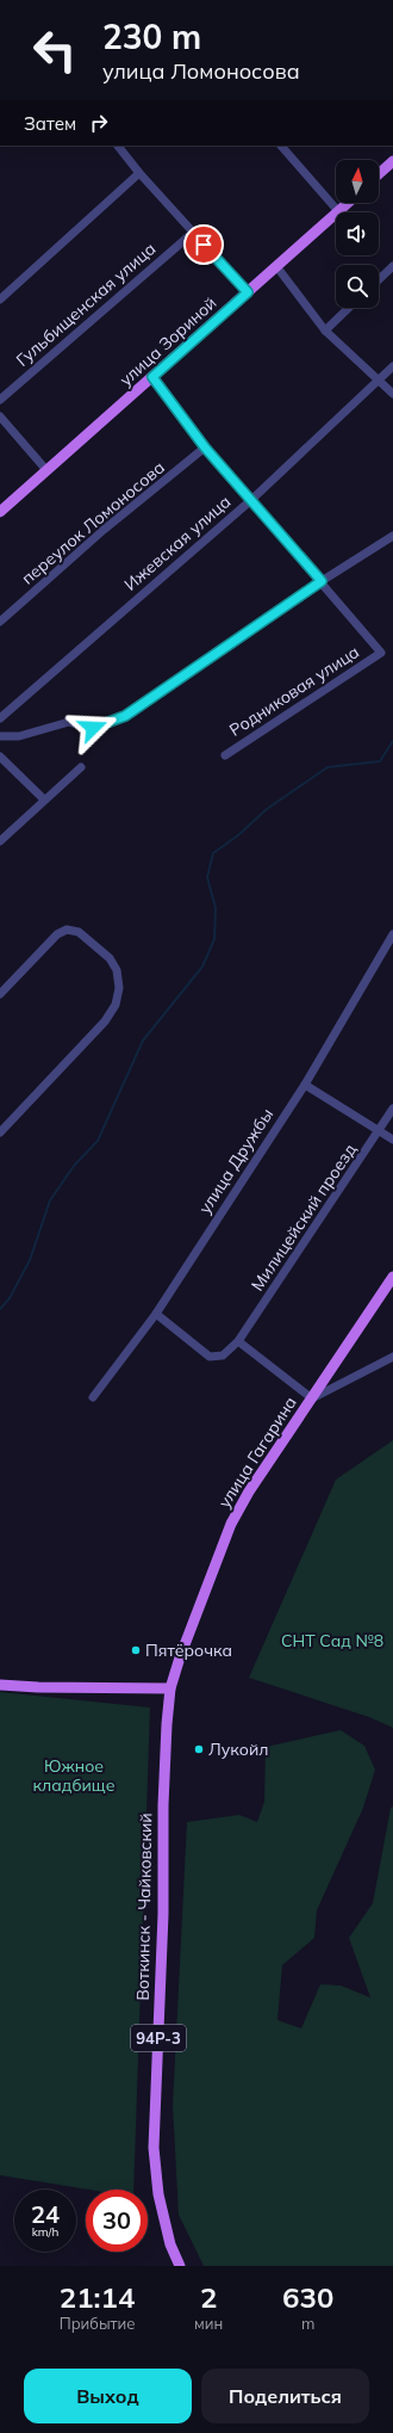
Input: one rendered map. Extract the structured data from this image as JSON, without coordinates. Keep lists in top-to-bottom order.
{
  "streets": {
    "main road": [
      "улица Зориной",
      "улица Гагарина",
      "Воткинск - Чайковский",
      "94Р-3"
    ],
    "street": [
      "Гульбищенская улица",
      "переулок Ломоносова",
      "Ижевская улица",
      "Родниковая улица",
      "улица Дружбы",
      "Милицейский проезд"
    ]
  },
  "crossings": [
    ["улица Дружбы", "Милицейский проезд"],
    ["улица Гагарина", "Воткинск - Чайковский"]
  ],
  "parks": ["СНТ Сад №8", "Южное кладбище"],
  "places": ["Пятёрочка", "Лукойл"],
  "north": "top",
  "page": {
    "turn": ["230 m", "улица Ломоносова"],
    "then": "Затем",
    "speed": "24 km/h",
    "limit": "30",
    "eta": [
      "21:14",
      "Прибытие",
      "2",
      "мин",
      "630",
      "m"
    ],
    "buttons": ["Выход", "Поделиться"]
  }
}
